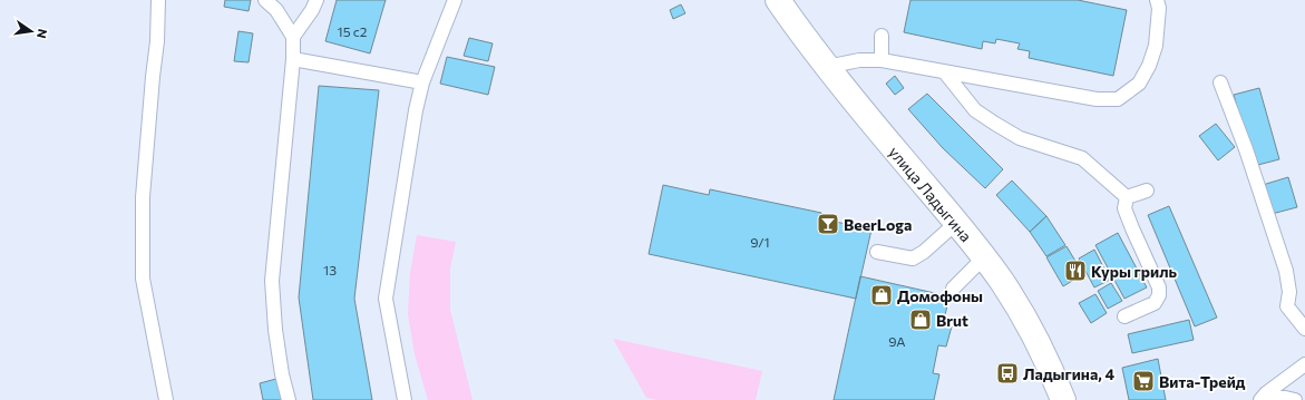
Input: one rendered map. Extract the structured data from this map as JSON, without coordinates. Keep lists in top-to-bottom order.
{
  "streets": {
    "street": ["улица Ладыгина"]
  },
  "places": {
    "bar": ["BeerLoga"],
    "restaurant": ["Куры гриль"],
    "shop": ["Домофоны", "Brut"],
    "bus stop": ["Ладыгина, 4"],
    "supermarket": ["Вита-Трейд"]
  },
  "house_numbers": [
    "15 с2",
    "9/1",
    "13",
    "9А"
  ],
  "north": "right"
}
